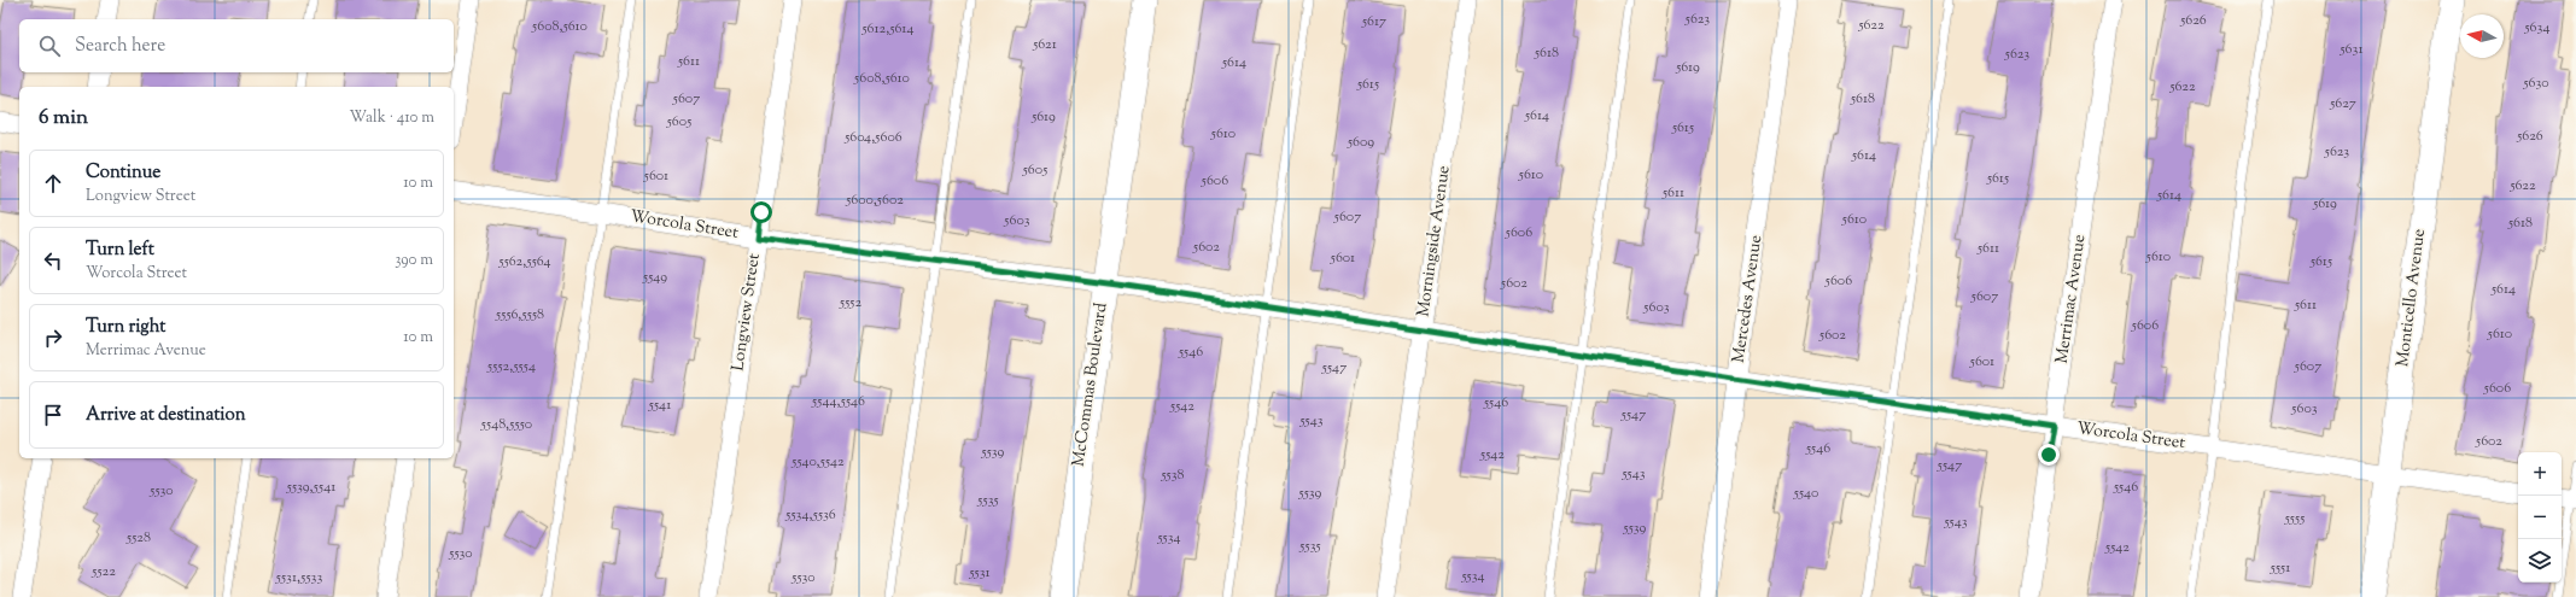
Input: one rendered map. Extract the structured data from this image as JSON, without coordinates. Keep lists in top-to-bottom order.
{
  "streets": {
    "street": [
      "Worcola Street",
      "Morningside Avenue",
      "Monticello Avenue",
      "Mercedes Avenue",
      "Merrimac Avenue",
      "Longview Street",
      "McCommas Boulevard"
    ]
  },
  "crossings": [
    ["Worcola Street", "Morningside Avenue"],
    ["Worcola Street", "Monticello Avenue"],
    ["Worcola Street", "Mercedes Avenue"],
    ["Worcola Street", "Merrimac Avenue"],
    ["Worcola Street", "Longview Street"],
    ["Worcola Street", "McCommas Boulevard"]
  ],
  "house_numbers": [
    "5623",
    "5626",
    "5617",
    "5622",
    "5608,5610",
    "5634",
    "5612,5614",
    "5621",
    "5631",
    "5618",
    "5623",
    "5611",
    "5614",
    "5619",
    "5608,5610",
    "5630",
    "5615",
    "5622",
    "5607",
    "5618",
    "5627",
    "5614",
    "5619",
    "5605",
    "5615",
    "5610",
    "5626",
    "5604,5606",
    "5609",
    "5623",
    "5614",
    "5605",
    "5610",
    "5601",
    "5615",
    "5606",
    "5622",
    "5611",
    "5614",
    "5600,5602",
    "5619",
    "5607",
    "5610",
    "5603",
    "5618",
    "5606",
    "5602",
    "5611",
    "5610",
    "5601",
    "5562,5564",
    "5615",
    "5549",
    "5606",
    "5602",
    "5614",
    "5607",
    "5552",
    "5611",
    "5603",
    "5556,5558",
    "5606",
    "5610",
    "5602",
    "5546",
    "5601",
    "5552,5554",
    "5607",
    "5547",
    "5606",
    "5544,5546",
    "5546",
    "5541",
    "5542",
    "5603",
    "5547",
    "5543",
    "5548,5550",
    "5602",
    "5546",
    "5539",
    "5542",
    "5540,5542",
    "5547",
    "5543",
    "5538",
    "5539,5541",
    "5546",
    "5530",
    "5539",
    "5540",
    "5535",
    "5534,5536",
    "5555",
    "5543",
    "5539",
    "5528",
    "5534",
    "5535",
    "5542",
    "5530",
    "5551",
    "5522",
    "5531",
    "5534",
    "5531,5533",
    "5530"
  ],
  "north": "left",
  "page": {
    "search": "Search here",
    "heading": ["6 min", "Walk · 410 m"],
    "list": [
      ["Continue", "Longview Street", "10 m"],
      ["Turn left", "Worcola Street", "390 m"],
      ["Turn right", "Merrimac Avenue", "10 m"],
      "Arrive at destination"
    ],
    "map_buttons": ["+", "−"]
  }
}
